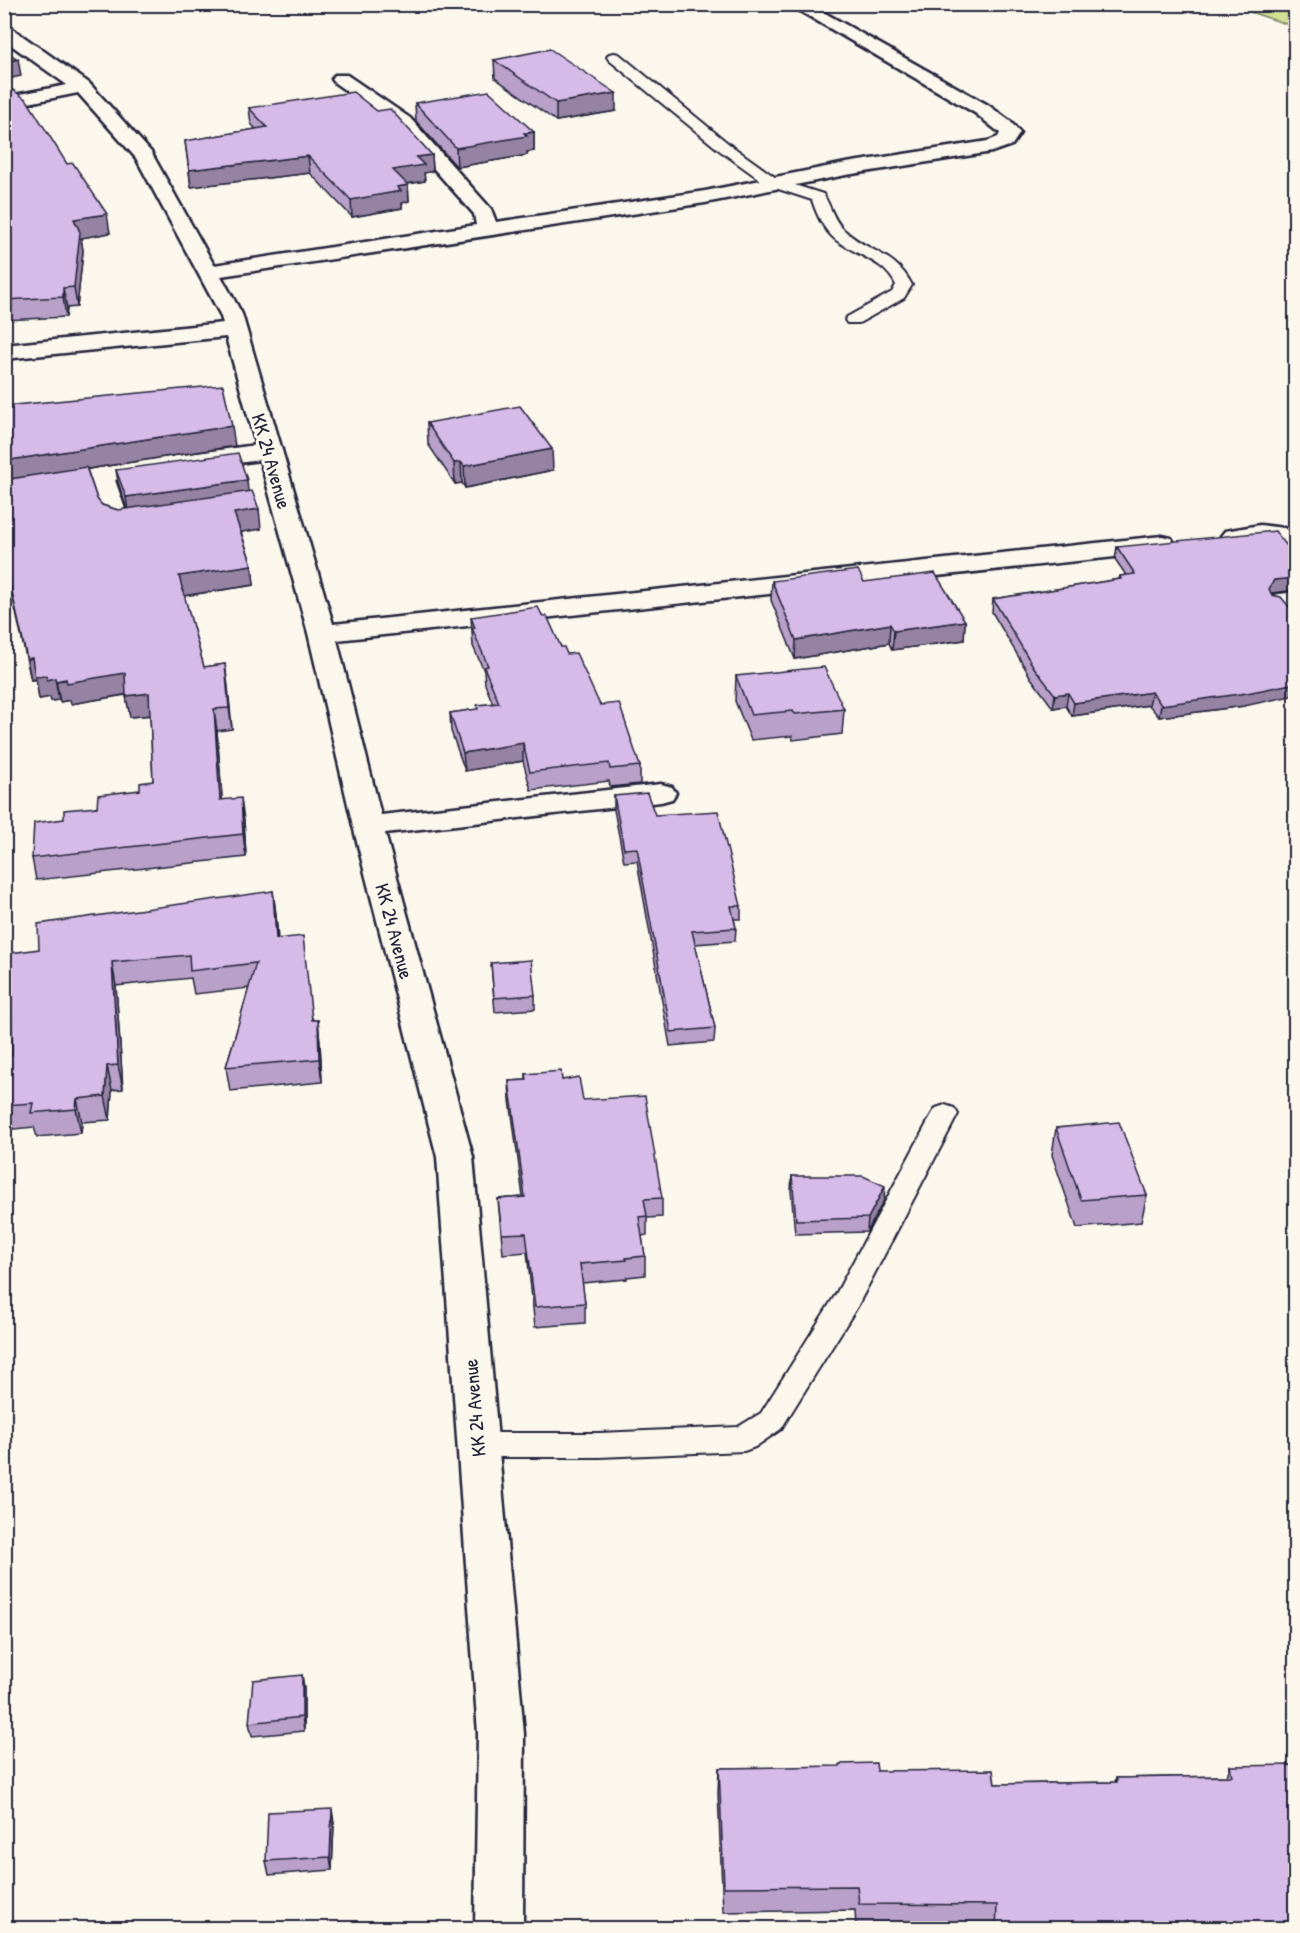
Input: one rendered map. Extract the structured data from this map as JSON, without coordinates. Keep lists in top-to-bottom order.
{
  "streets": {
    "street": ["KK 24 Avenue"]
  }
}
